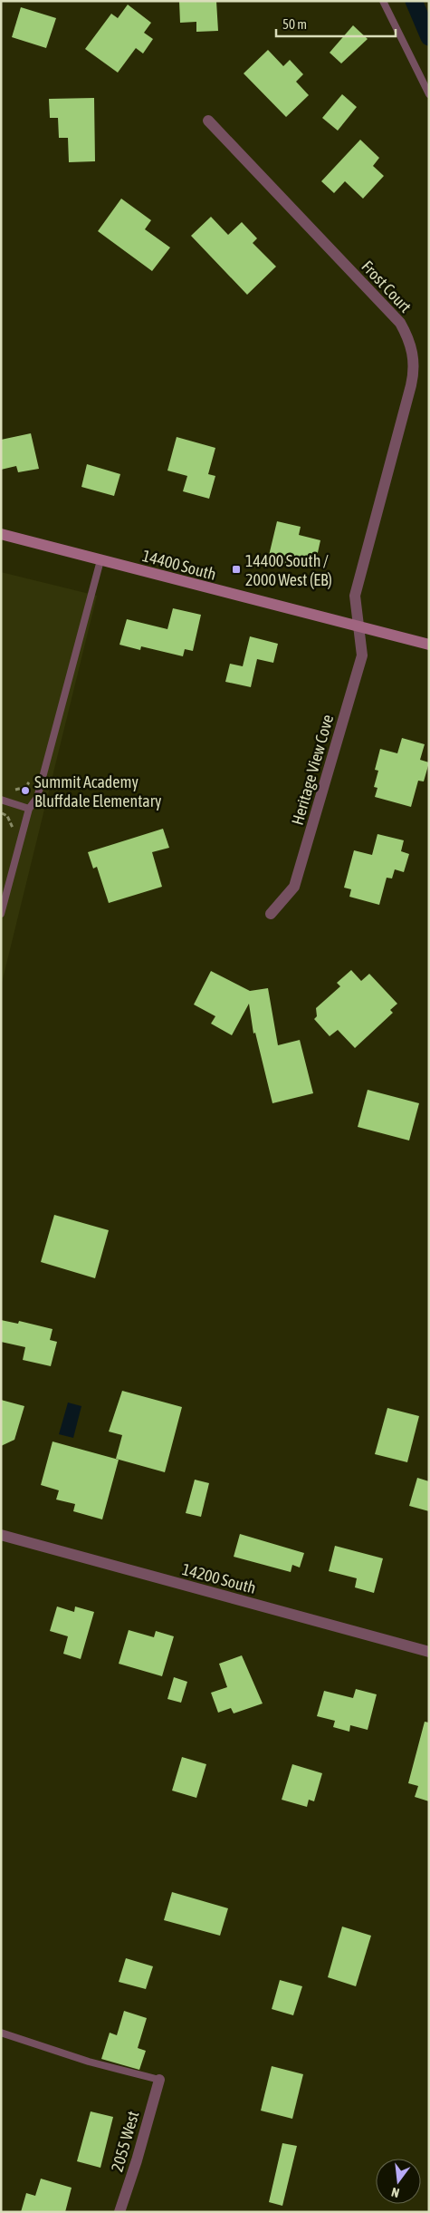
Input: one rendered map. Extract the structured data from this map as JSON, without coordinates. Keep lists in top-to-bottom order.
{
  "streets": {
    "main road": ["14400 South"],
    "street": [
      "Frost Court",
      "Heritage View Cove",
      "14200 South",
      "2055 West"
    ]
  },
  "crossings": [
    ["Frost Court", "14400 South"],
    ["Frost Court", "Heritage View Cove"],
    ["14400 South", "Heritage View Cove"]
  ],
  "places": {
    "transit": ["14400 South / 2000 West (EB)"],
    "other": ["Summit Academy Bluffdale Elementary"]
  },
  "scale_bar": "50 m",
  "north": "bottom"
}
